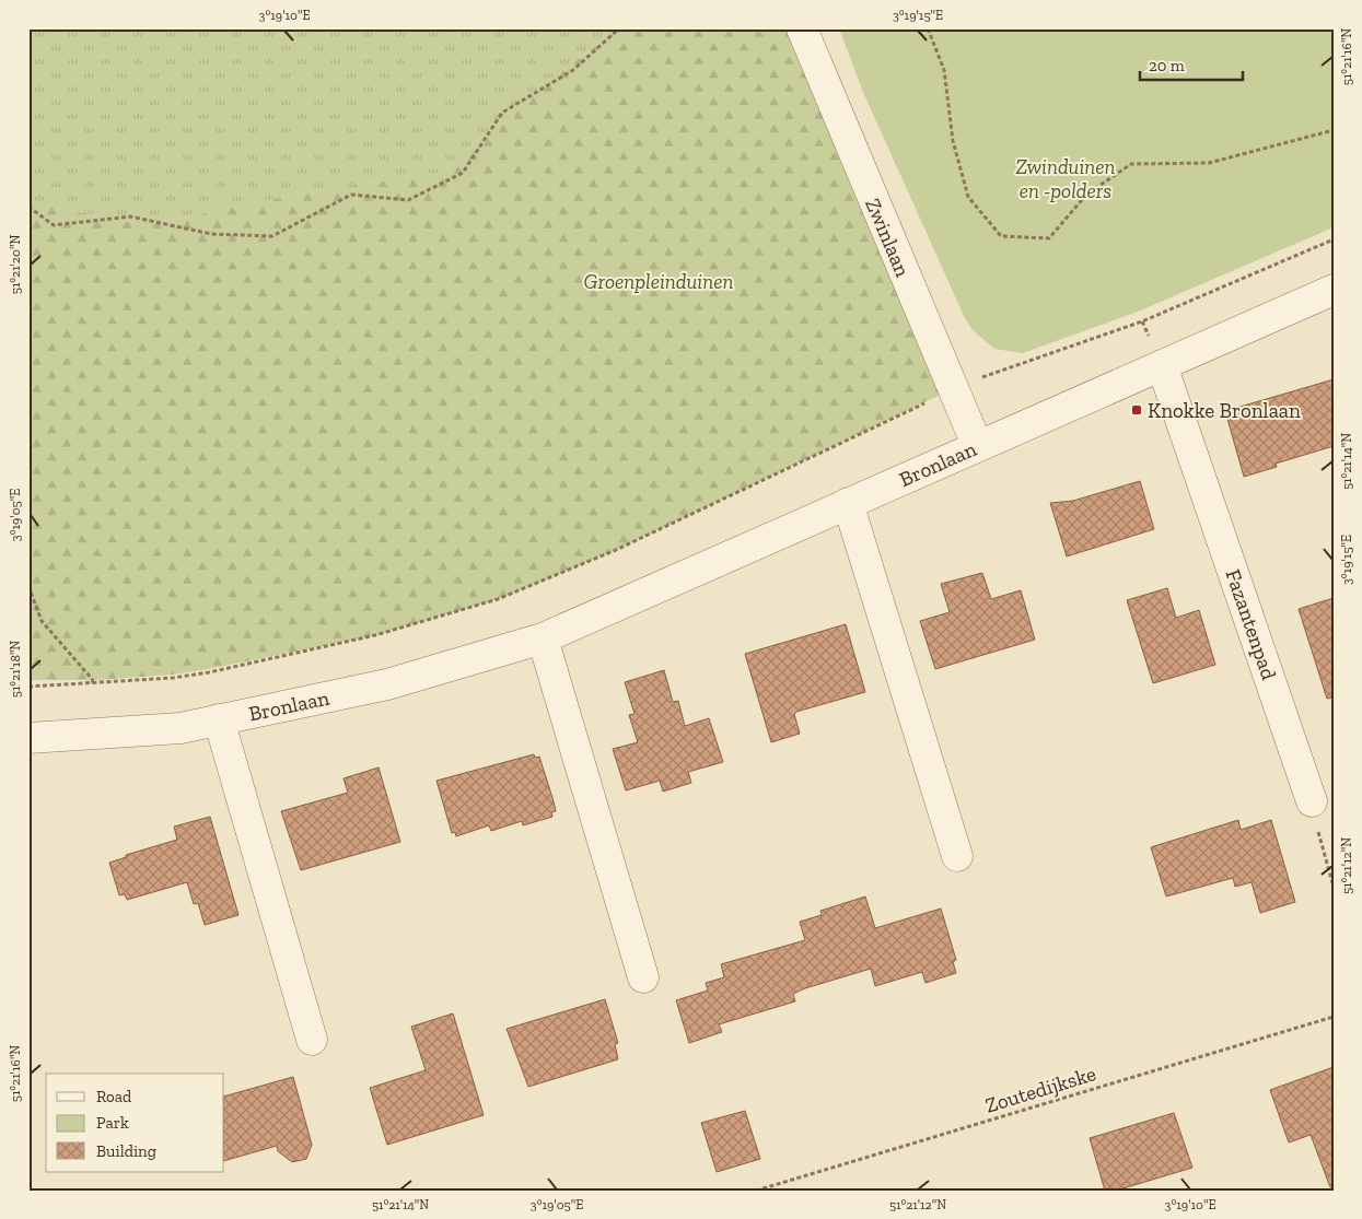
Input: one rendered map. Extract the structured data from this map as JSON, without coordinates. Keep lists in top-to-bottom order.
{
  "streets": {
    "street": ["Zwinlaan", "Bronlaan", "Fazantenpad"],
    "path": ["Zoutedijkske"]
  },
  "crossings": [
    ["Zwinlaan", "Bronlaan"],
    ["Bronlaan", "Fazantenpad"]
  ],
  "parks": ["Zwinduinen en -polders", "Groenpleinduinen"],
  "places": {
    "transit": ["Knokke Bronlaan"]
  },
  "legend": ["Road", "Park", "Building"],
  "scale_bar": "20 m",
  "coordinates": [
    "3°19'10\"E",
    "3°19'15\"E",
    "51°21'16\"N",
    "51°21'20\"N",
    "51°21'14\"N",
    "3°19'05\"E",
    "51°21'18\"N",
    "51°21'12\"N"
  ]
}
